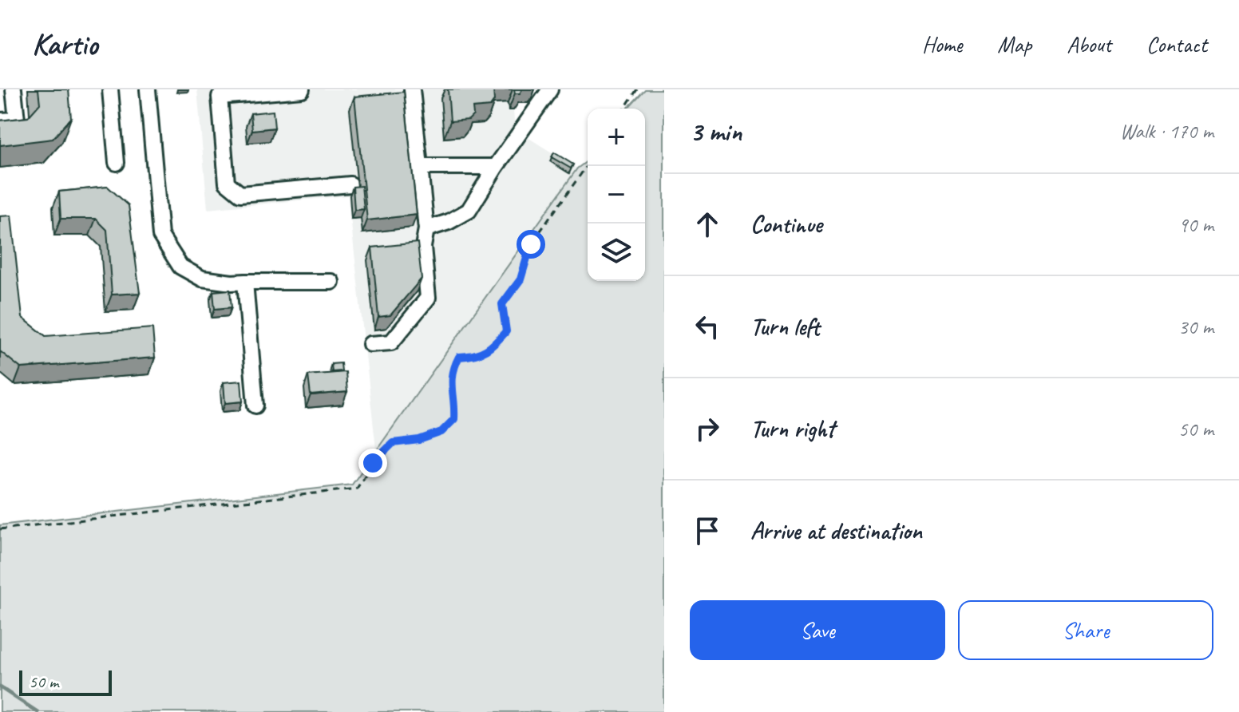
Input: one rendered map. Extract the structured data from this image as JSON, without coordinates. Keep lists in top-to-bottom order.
{
  "scale_bar": "50 m",
  "page": {
    "header": "Kartio",
    "nav": [
      "Home",
      "Map",
      "About",
      "Contact"
    ],
    "heading": ["3 min", "Walk · 170 m"],
    "map_buttons": ["+", "−"],
    "list": [
      ["Continue", "90 m"],
      ["Turn left", "30 m"],
      ["Turn right", "50 m"],
      "Arrive at destination"
    ],
    "buttons": ["Save", "Share"],
    "scale": "50 m"
  }
}
